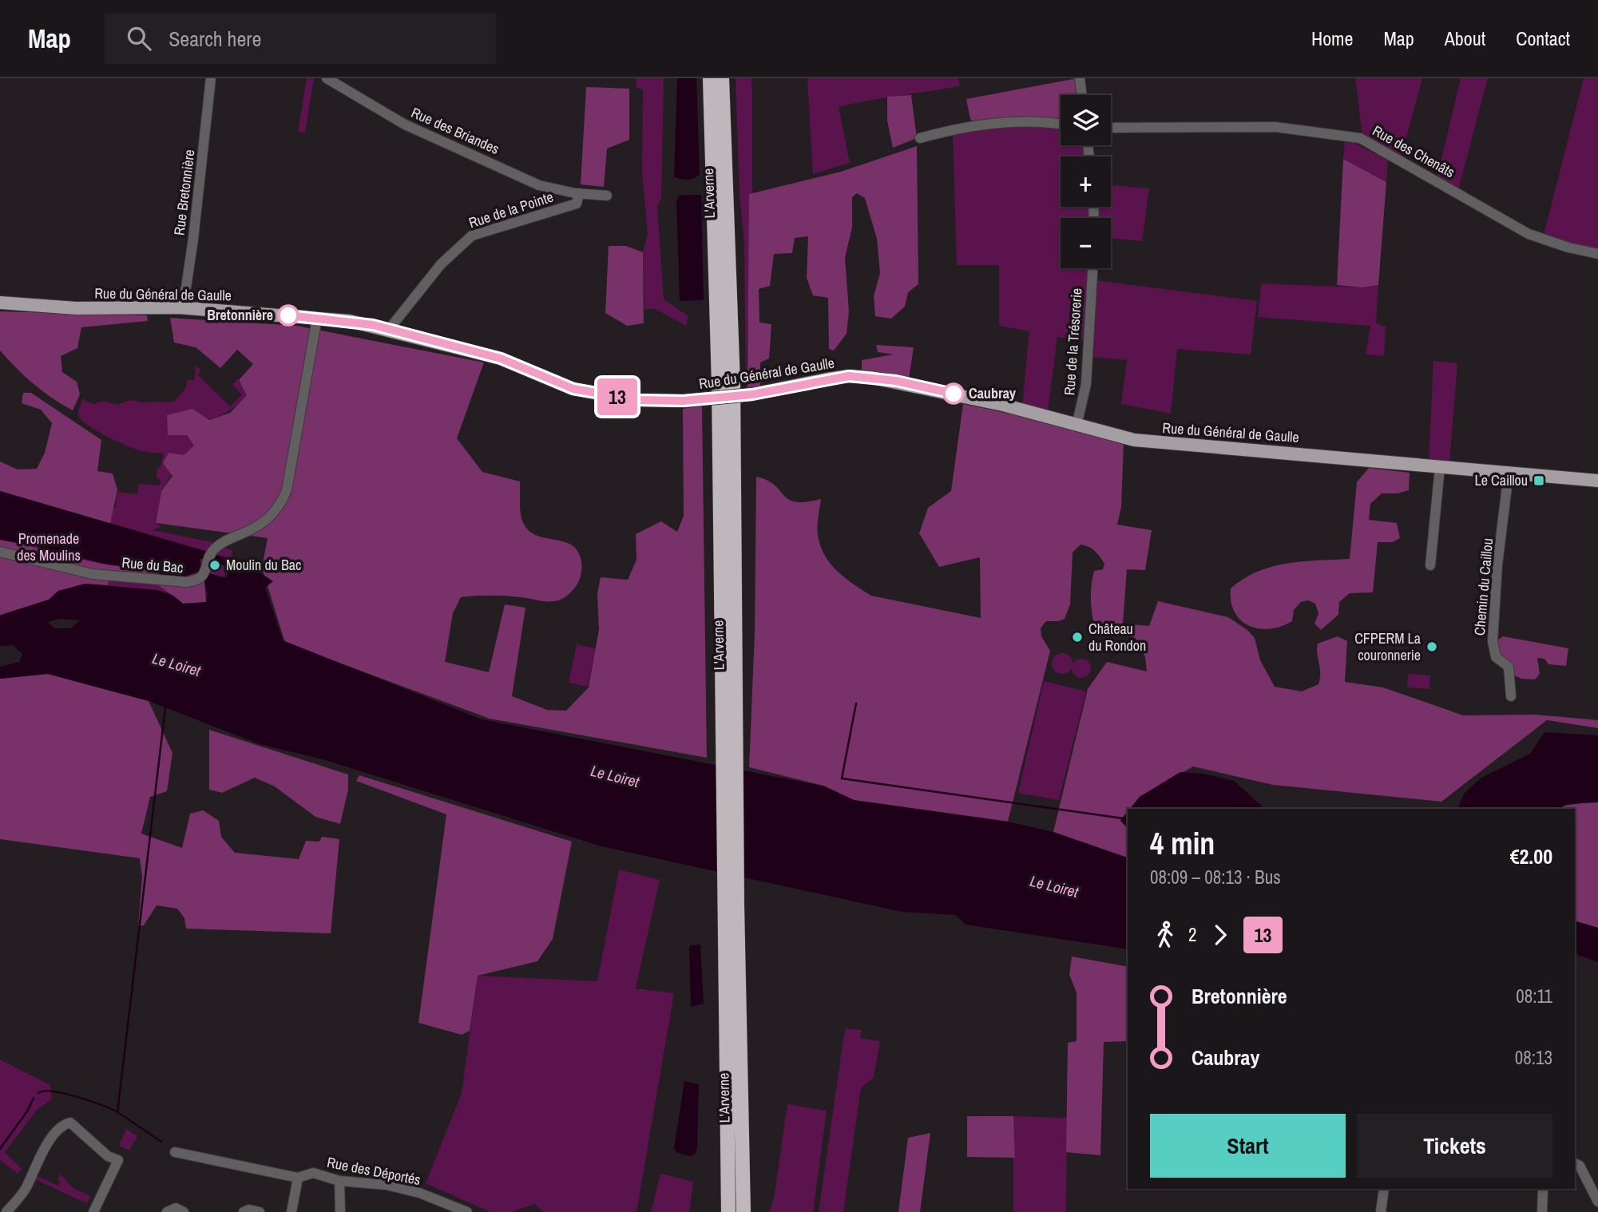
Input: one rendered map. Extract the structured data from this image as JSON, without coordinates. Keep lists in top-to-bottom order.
{
  "streets": {
    "highway": ["L'Arverne"],
    "main road": ["Rue du Général de Gaulle"],
    "street": [
      "Rue des Briandes",
      "Rue des Chenâts",
      "Rue Bretonnière",
      "Rue de la Pointe",
      "Rue de la Trésorerie",
      "Rue du Bac",
      "Chemin du Caillou",
      "Rue des Déportés"
    ]
  },
  "crossings": [
    ["Rue des Briandes", "Rue de la Pointe"],
    ["Rue Bretonnière", "Rue du Général de Gaulle"],
    ["Rue de la Pointe", "Rue du Général de Gaulle"],
    ["Rue du Général de Gaulle", "Rue de la Trésorerie"],
    ["Rue du Général de Gaulle", "Rue du Bac"],
    ["Rue du Général de Gaulle", "Chemin du Caillou"]
  ],
  "water": ["Le Loiret"],
  "parks": ["Promenade des Moulins"],
  "places": {
    "other": [
      "Bretonnière",
      "Caubray",
      "Moulin du Bac",
      "Château du Rondon",
      "CFPERM La couronnerie"
    ],
    "transit": ["Le Caillou"]
  },
  "lines": ["bus line 13"],
  "page": {
    "header": "Map",
    "search": "Search here",
    "nav": [
      "Home",
      "Map",
      "About",
      "Contact"
    ],
    "on_map": "13",
    "map_buttons": ["+", "−"],
    "heading": ["4 min", "08:09 – 08:13 · Bus", "€2.00"],
    "legs": ["2", "13"],
    "list": [
      {
        "name": "Bretonnière",
        "value": "08:11"
      },
      {
        "name": "Caubray",
        "value": "08:13"
      }
    ],
    "buttons": ["Start", "Tickets"]
  }
}
